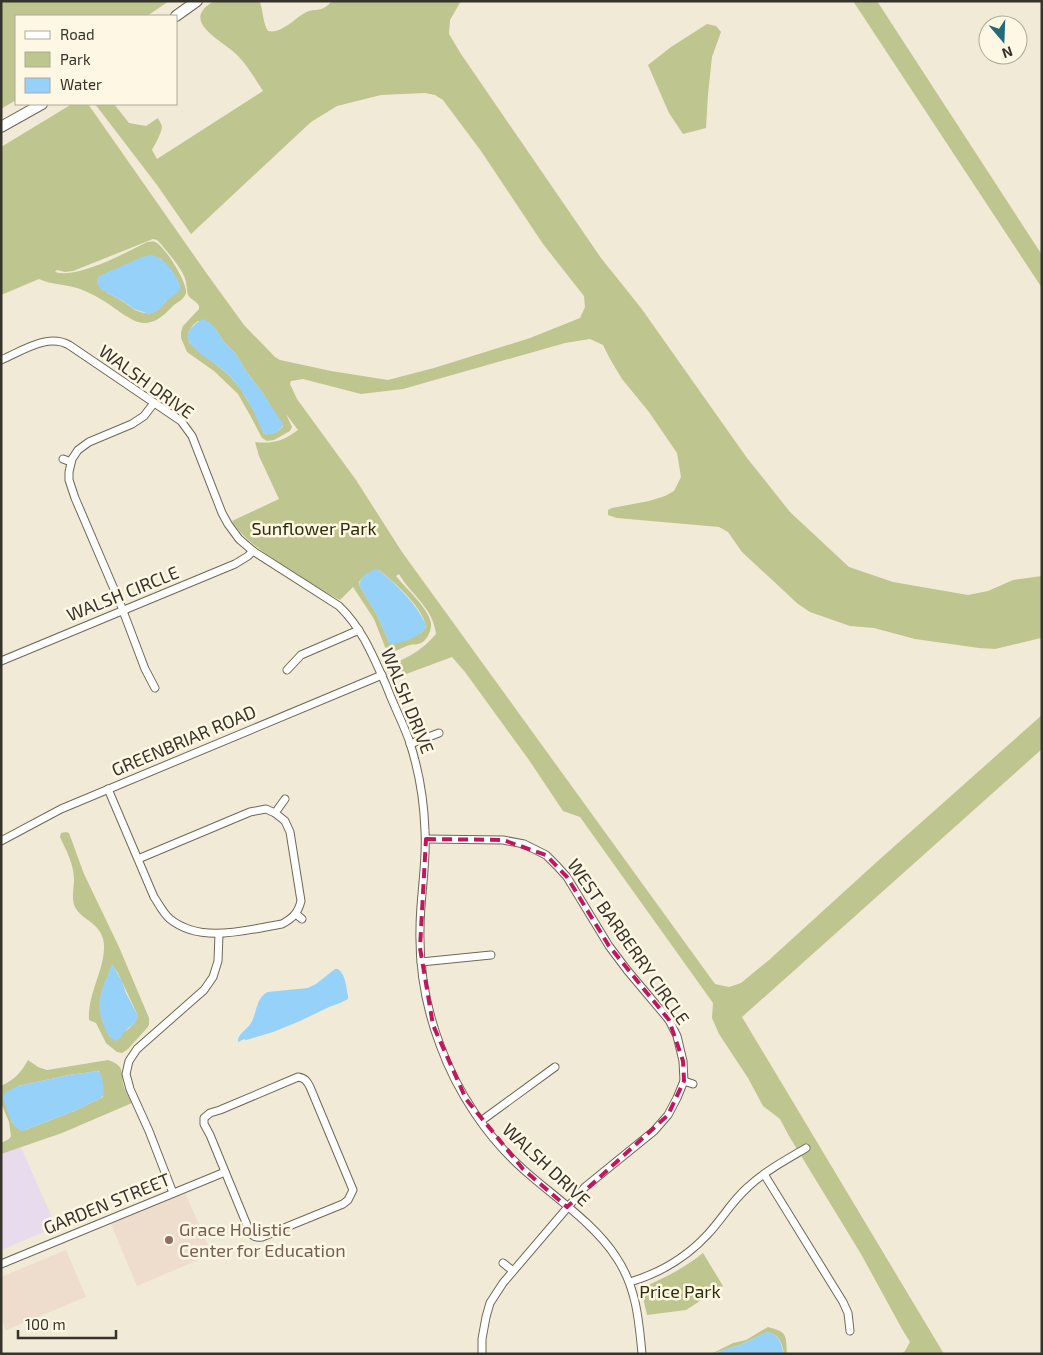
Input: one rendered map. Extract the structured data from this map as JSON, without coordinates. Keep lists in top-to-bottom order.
{
  "streets": {
    "street": [
      "WALSH DRIVE",
      "WALSH CIRCLE",
      "GREENBRIAR ROAD",
      "WEST BARBERRY CIRCLE",
      "GARDEN STREET"
    ]
  },
  "crossings": [
    ["WALSH DRIVE", "WALSH CIRCLE"],
    ["WALSH DRIVE", "GREENBRIAR ROAD"],
    ["WALSH DRIVE", "WEST BARBERRY CIRCLE"]
  ],
  "parks": ["Sunflower Park", "Price Park"],
  "places": ["Grace Holistic Center for Education"],
  "legend": ["Road", "Park", "Water"],
  "scale_bar": "100 m",
  "north": "bottom"
}
